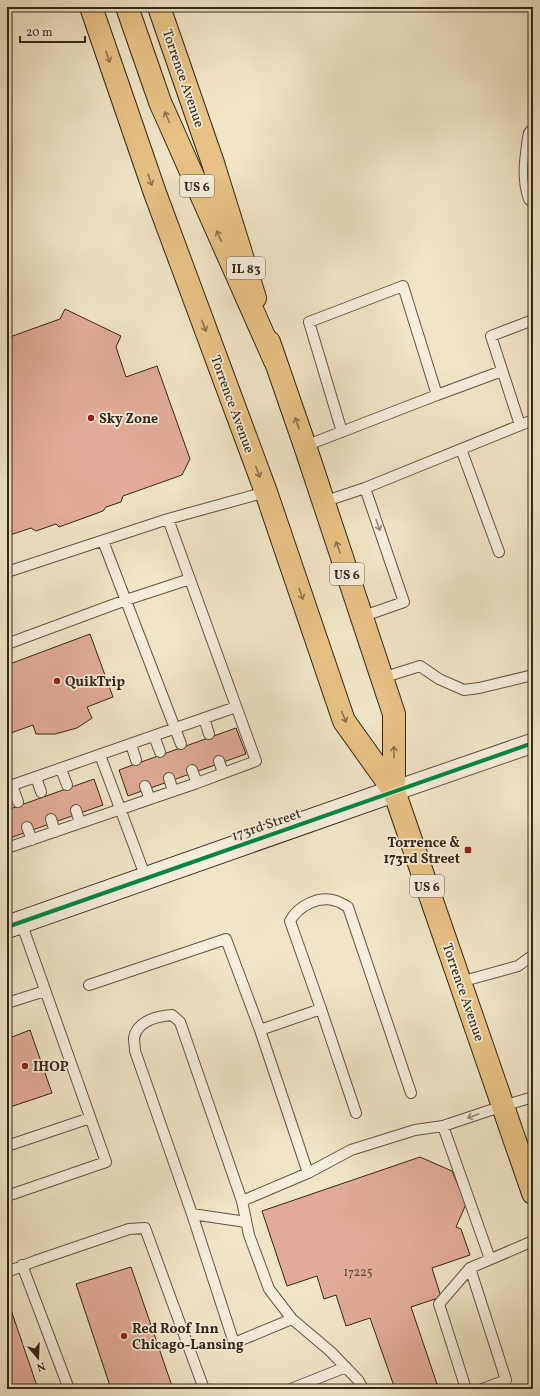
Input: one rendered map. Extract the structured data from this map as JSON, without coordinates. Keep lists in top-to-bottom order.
{
  "streets": {
    "main road": ["Torrence Avenue", "US 6", "IL 83"],
    "street": ["173rd Street"]
  },
  "crossings": [
    ["Torrence Avenue", "US 6"],
    ["Torrence Avenue", "173rd Street"]
  ],
  "places": {
    "other": [
      "Sky Zone",
      "QuikTrip",
      "IHOP",
      "Red Roof Inn Chicago-Lansing"
    ],
    "transit": ["Torrence & 173rd Street"]
  },
  "house_numbers": ["17225"],
  "scale_bar": "20 m",
  "north": "bottom"
}
